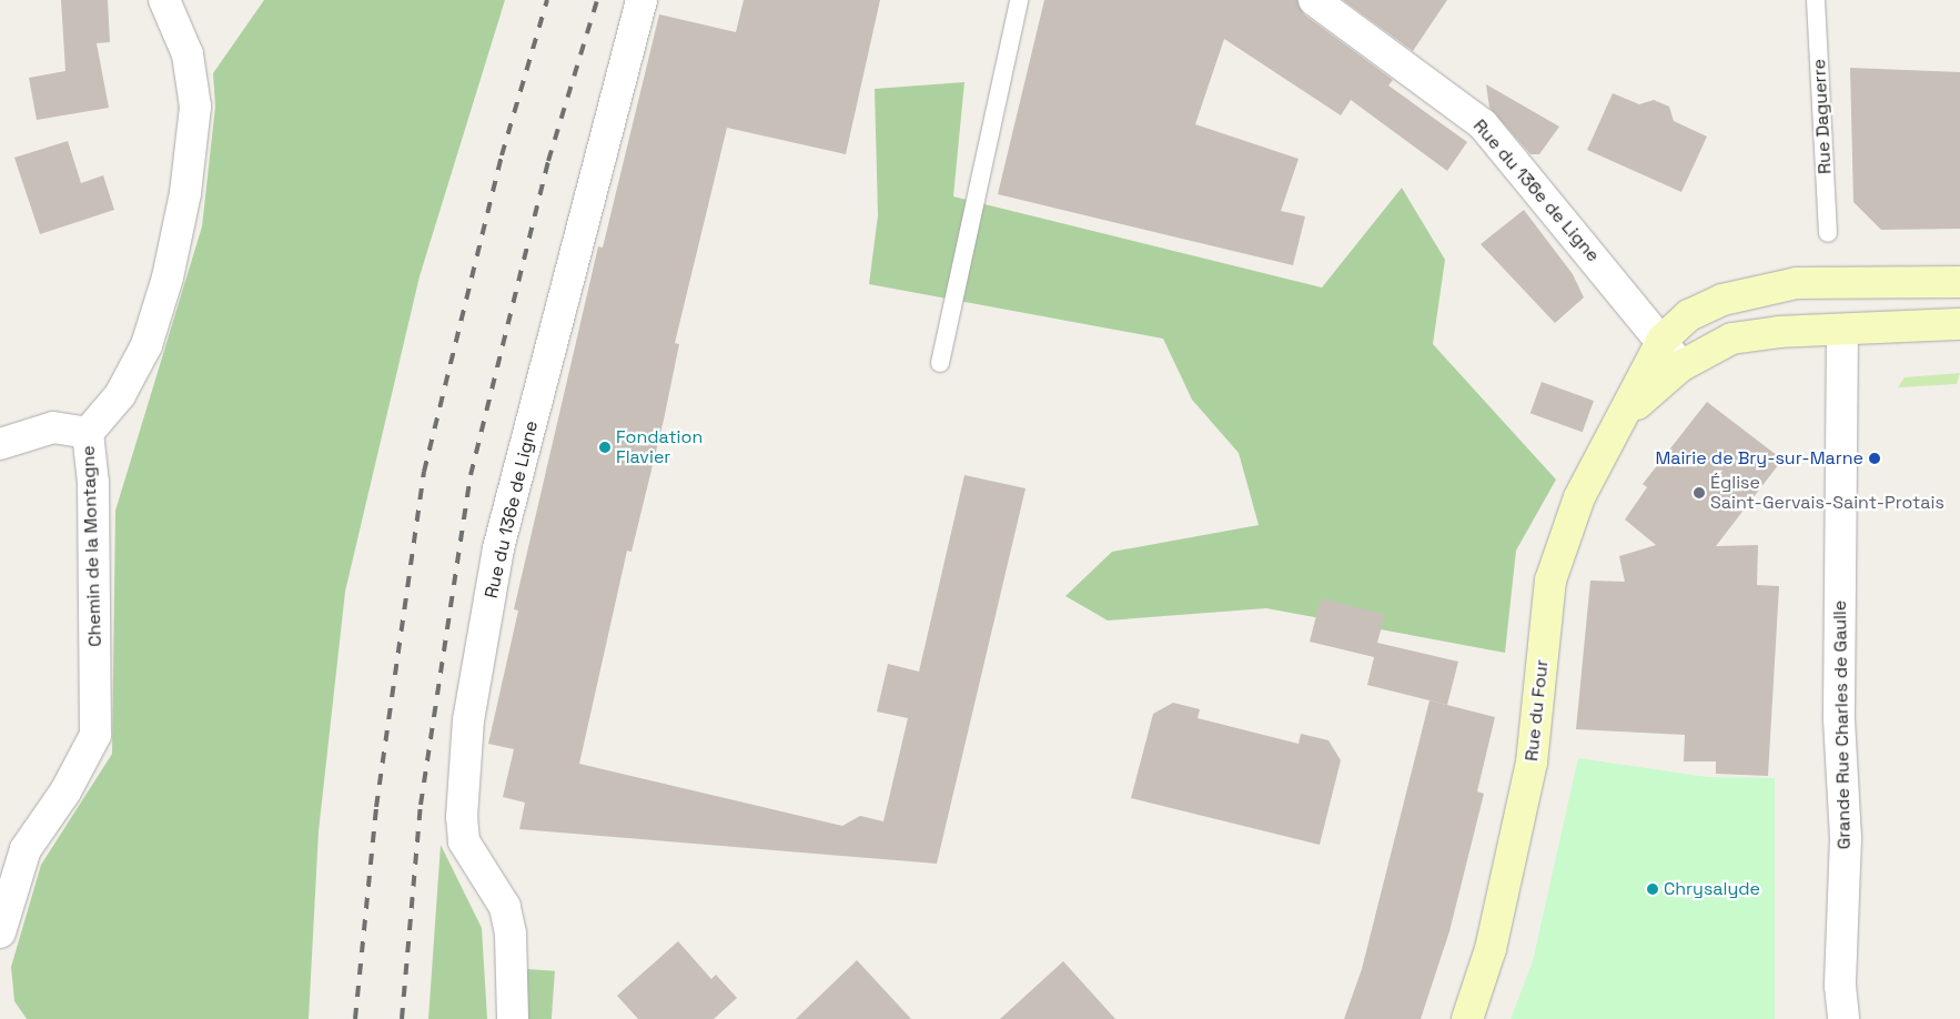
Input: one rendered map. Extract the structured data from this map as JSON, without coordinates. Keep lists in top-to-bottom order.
{
  "streets": {
    "main road": ["Rue du Four"],
    "street": ["Rue du 136e de Ligne", "Chemin de la Montagne", "Grande Rue Charles de Gaulle"],
    "lane": ["Rue Daguerre"]
  },
  "crossings": [
    ["Rue du 136e de Ligne", "Rue du Four"]
  ],
  "places": [
    "Fondation Flavier",
    "Mairie de Bry-sur-Marne",
    "Église Saint-Gervais-Saint-Protais",
    "Chrysalyde"
  ]
}
